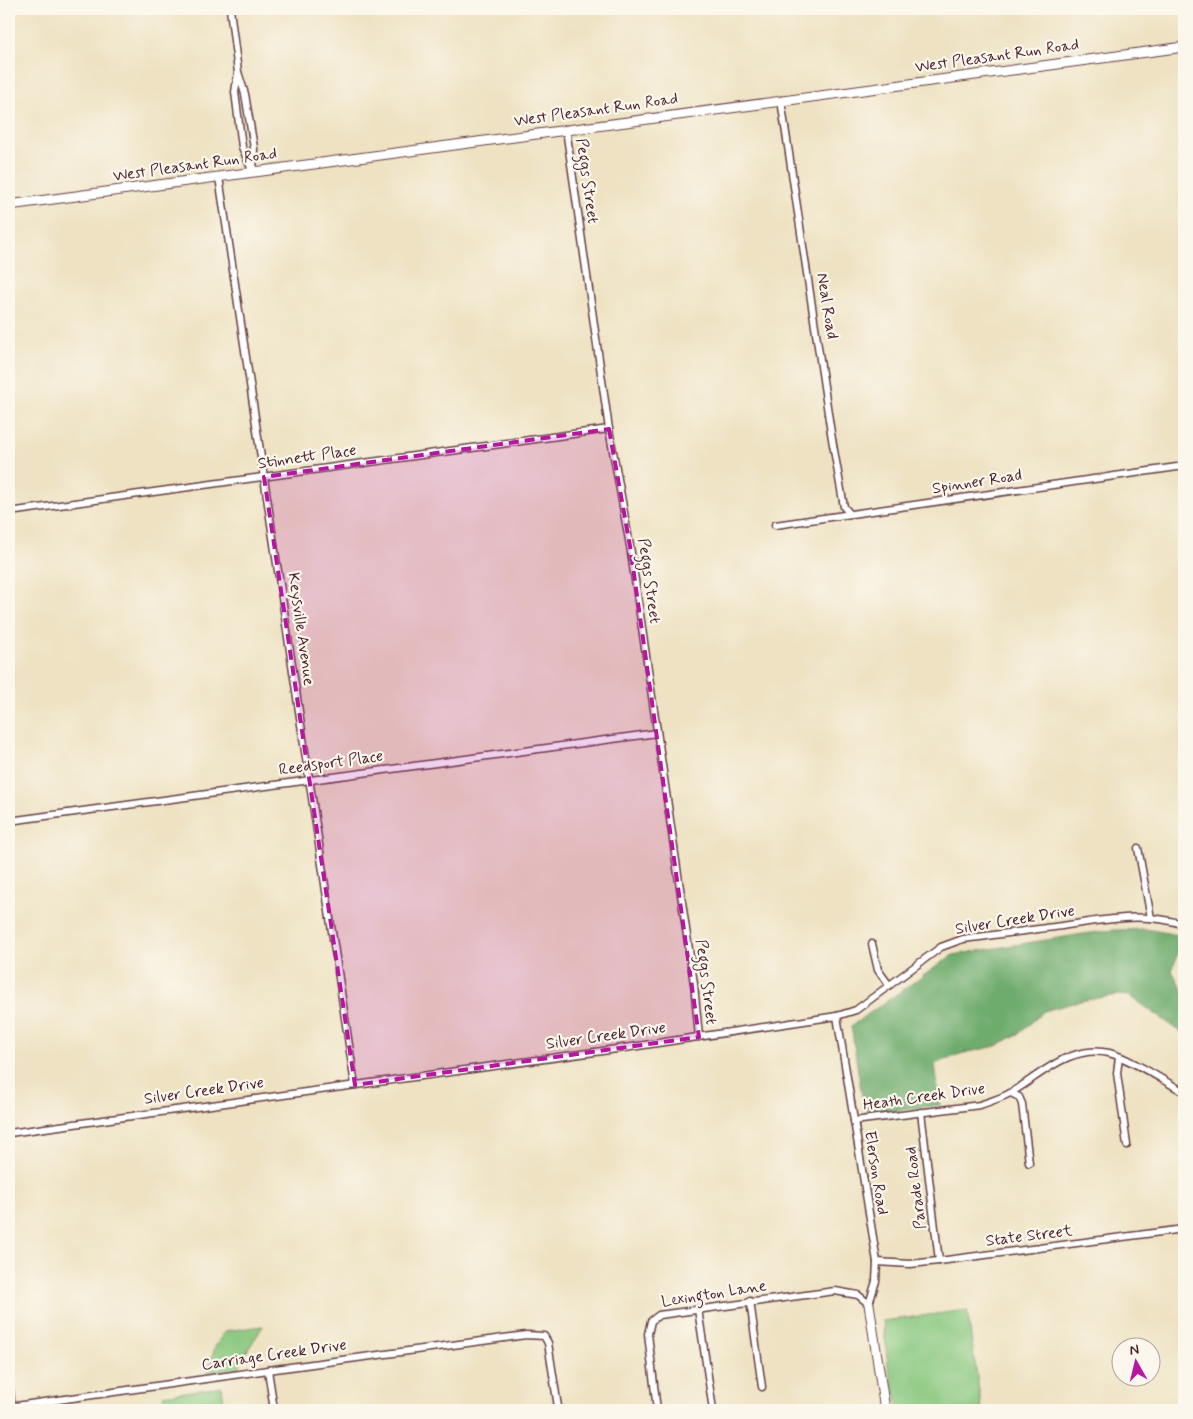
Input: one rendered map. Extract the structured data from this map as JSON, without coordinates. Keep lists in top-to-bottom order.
{
  "streets": {
    "main road": ["West Pleasant Run Road"],
    "street": [
      "Peggs Street",
      "Neal Road",
      "Stinnett Place",
      "Spinner Road",
      "Keysville Avenue",
      "Reedsport Place",
      "Silver Creek Drive",
      "Heath Creek Drive",
      "Elerson Road",
      "Parade Road",
      "State Street",
      "Lexington Lane",
      "Carriage Creek Drive"
    ]
  },
  "crossings": [
    ["West Pleasant Run Road", "Peggs Street"],
    ["West Pleasant Run Road", "Neal Road"],
    ["West Pleasant Run Road", "Keysville Avenue"],
    ["Peggs Street", "Stinnett Place"],
    ["Peggs Street", "Reedsport Place"],
    ["Peggs Street", "Silver Creek Drive"],
    ["Neal Road", "Spinner Road"],
    ["Stinnett Place", "Keysville Avenue"],
    ["Keysville Avenue", "Reedsport Place"],
    ["Keysville Avenue", "Silver Creek Drive"],
    ["Silver Creek Drive", "Elerson Road"],
    ["Heath Creek Drive", "Elerson Road"],
    ["Heath Creek Drive", "Parade Road"],
    ["Elerson Road", "State Street"],
    ["Elerson Road", "Lexington Lane"],
    ["Parade Road", "State Street"]
  ],
  "north": "top"
}
